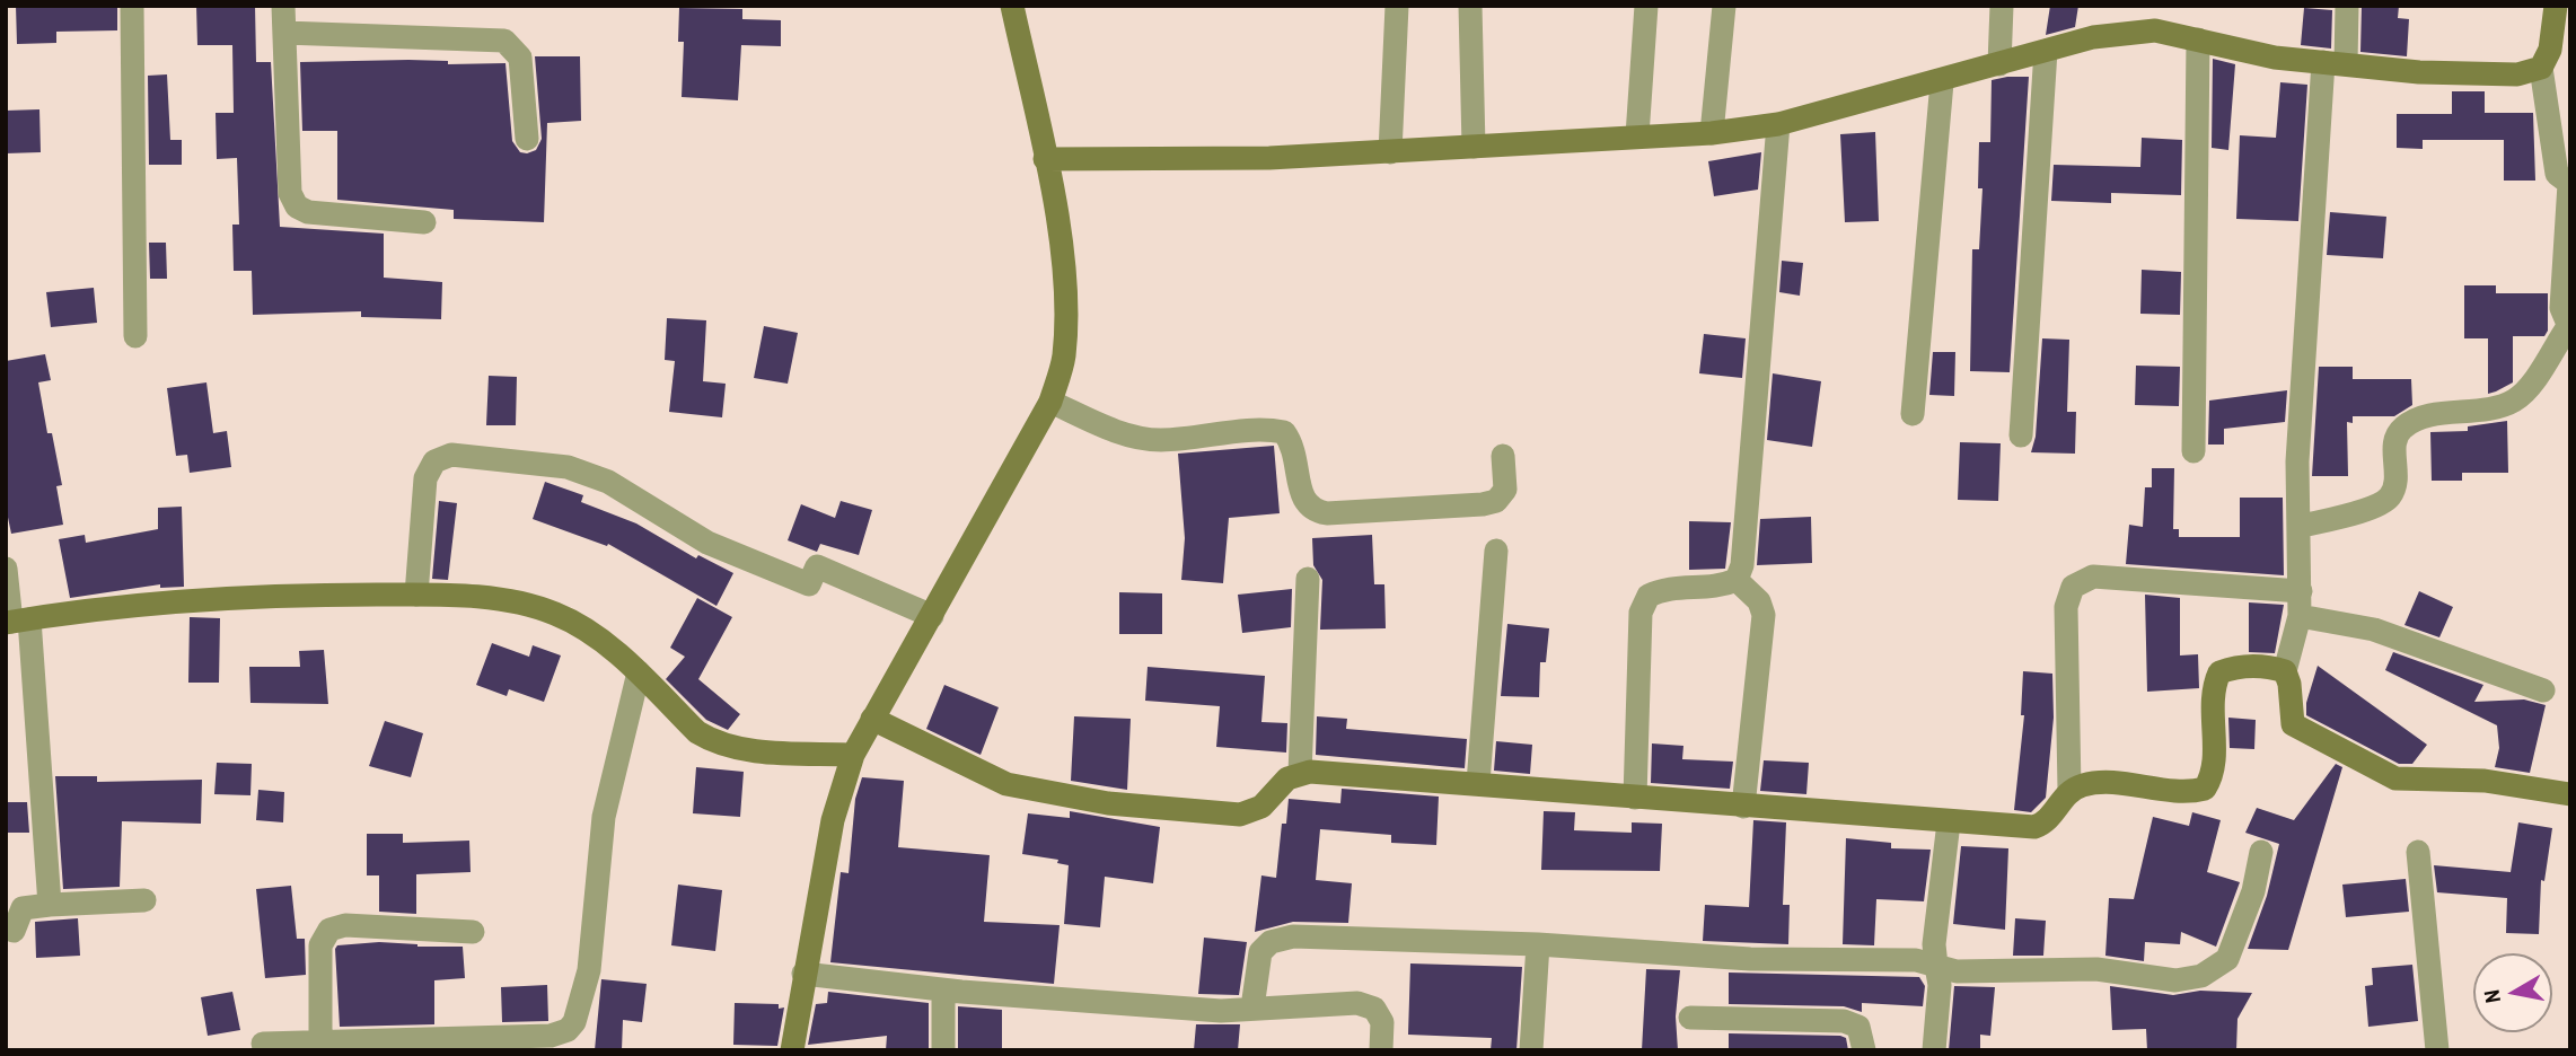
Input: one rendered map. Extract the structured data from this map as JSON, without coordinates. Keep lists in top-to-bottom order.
{
  "north": "left"
}
